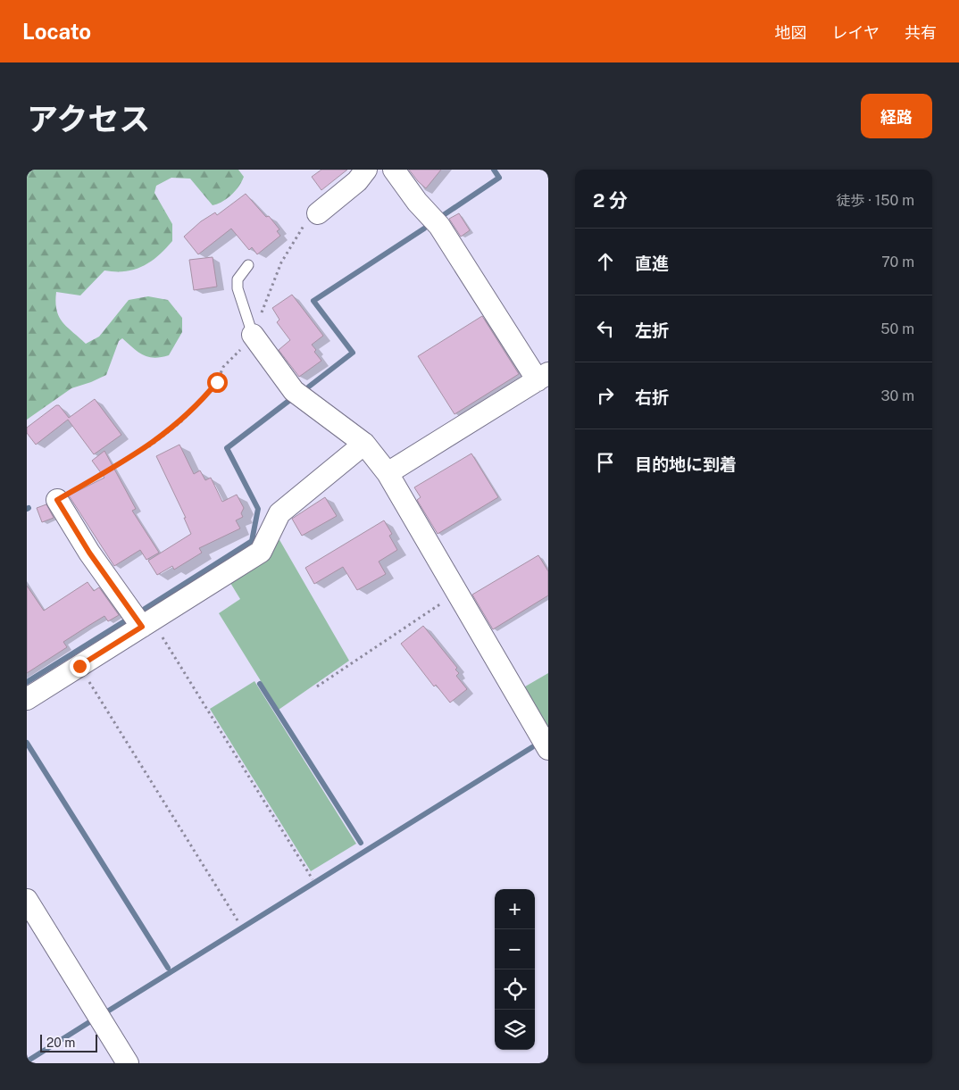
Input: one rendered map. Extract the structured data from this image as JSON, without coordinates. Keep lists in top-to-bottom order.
{
  "scale_bar": "20 m",
  "page": {
    "header": "Locato",
    "nav": ["地図", "レイヤ", "共有"],
    "title": "アクセス",
    "buttons": "経路",
    "heading": ["2 分", "徒歩 · 150 m"],
    "list": [
      ["直進", "70 m"],
      ["左折", "50 m"],
      ["右折", "30 m"],
      "目的地に到着"
    ],
    "map_buttons": ["+", "−"],
    "scale": "20 m"
  }
}
